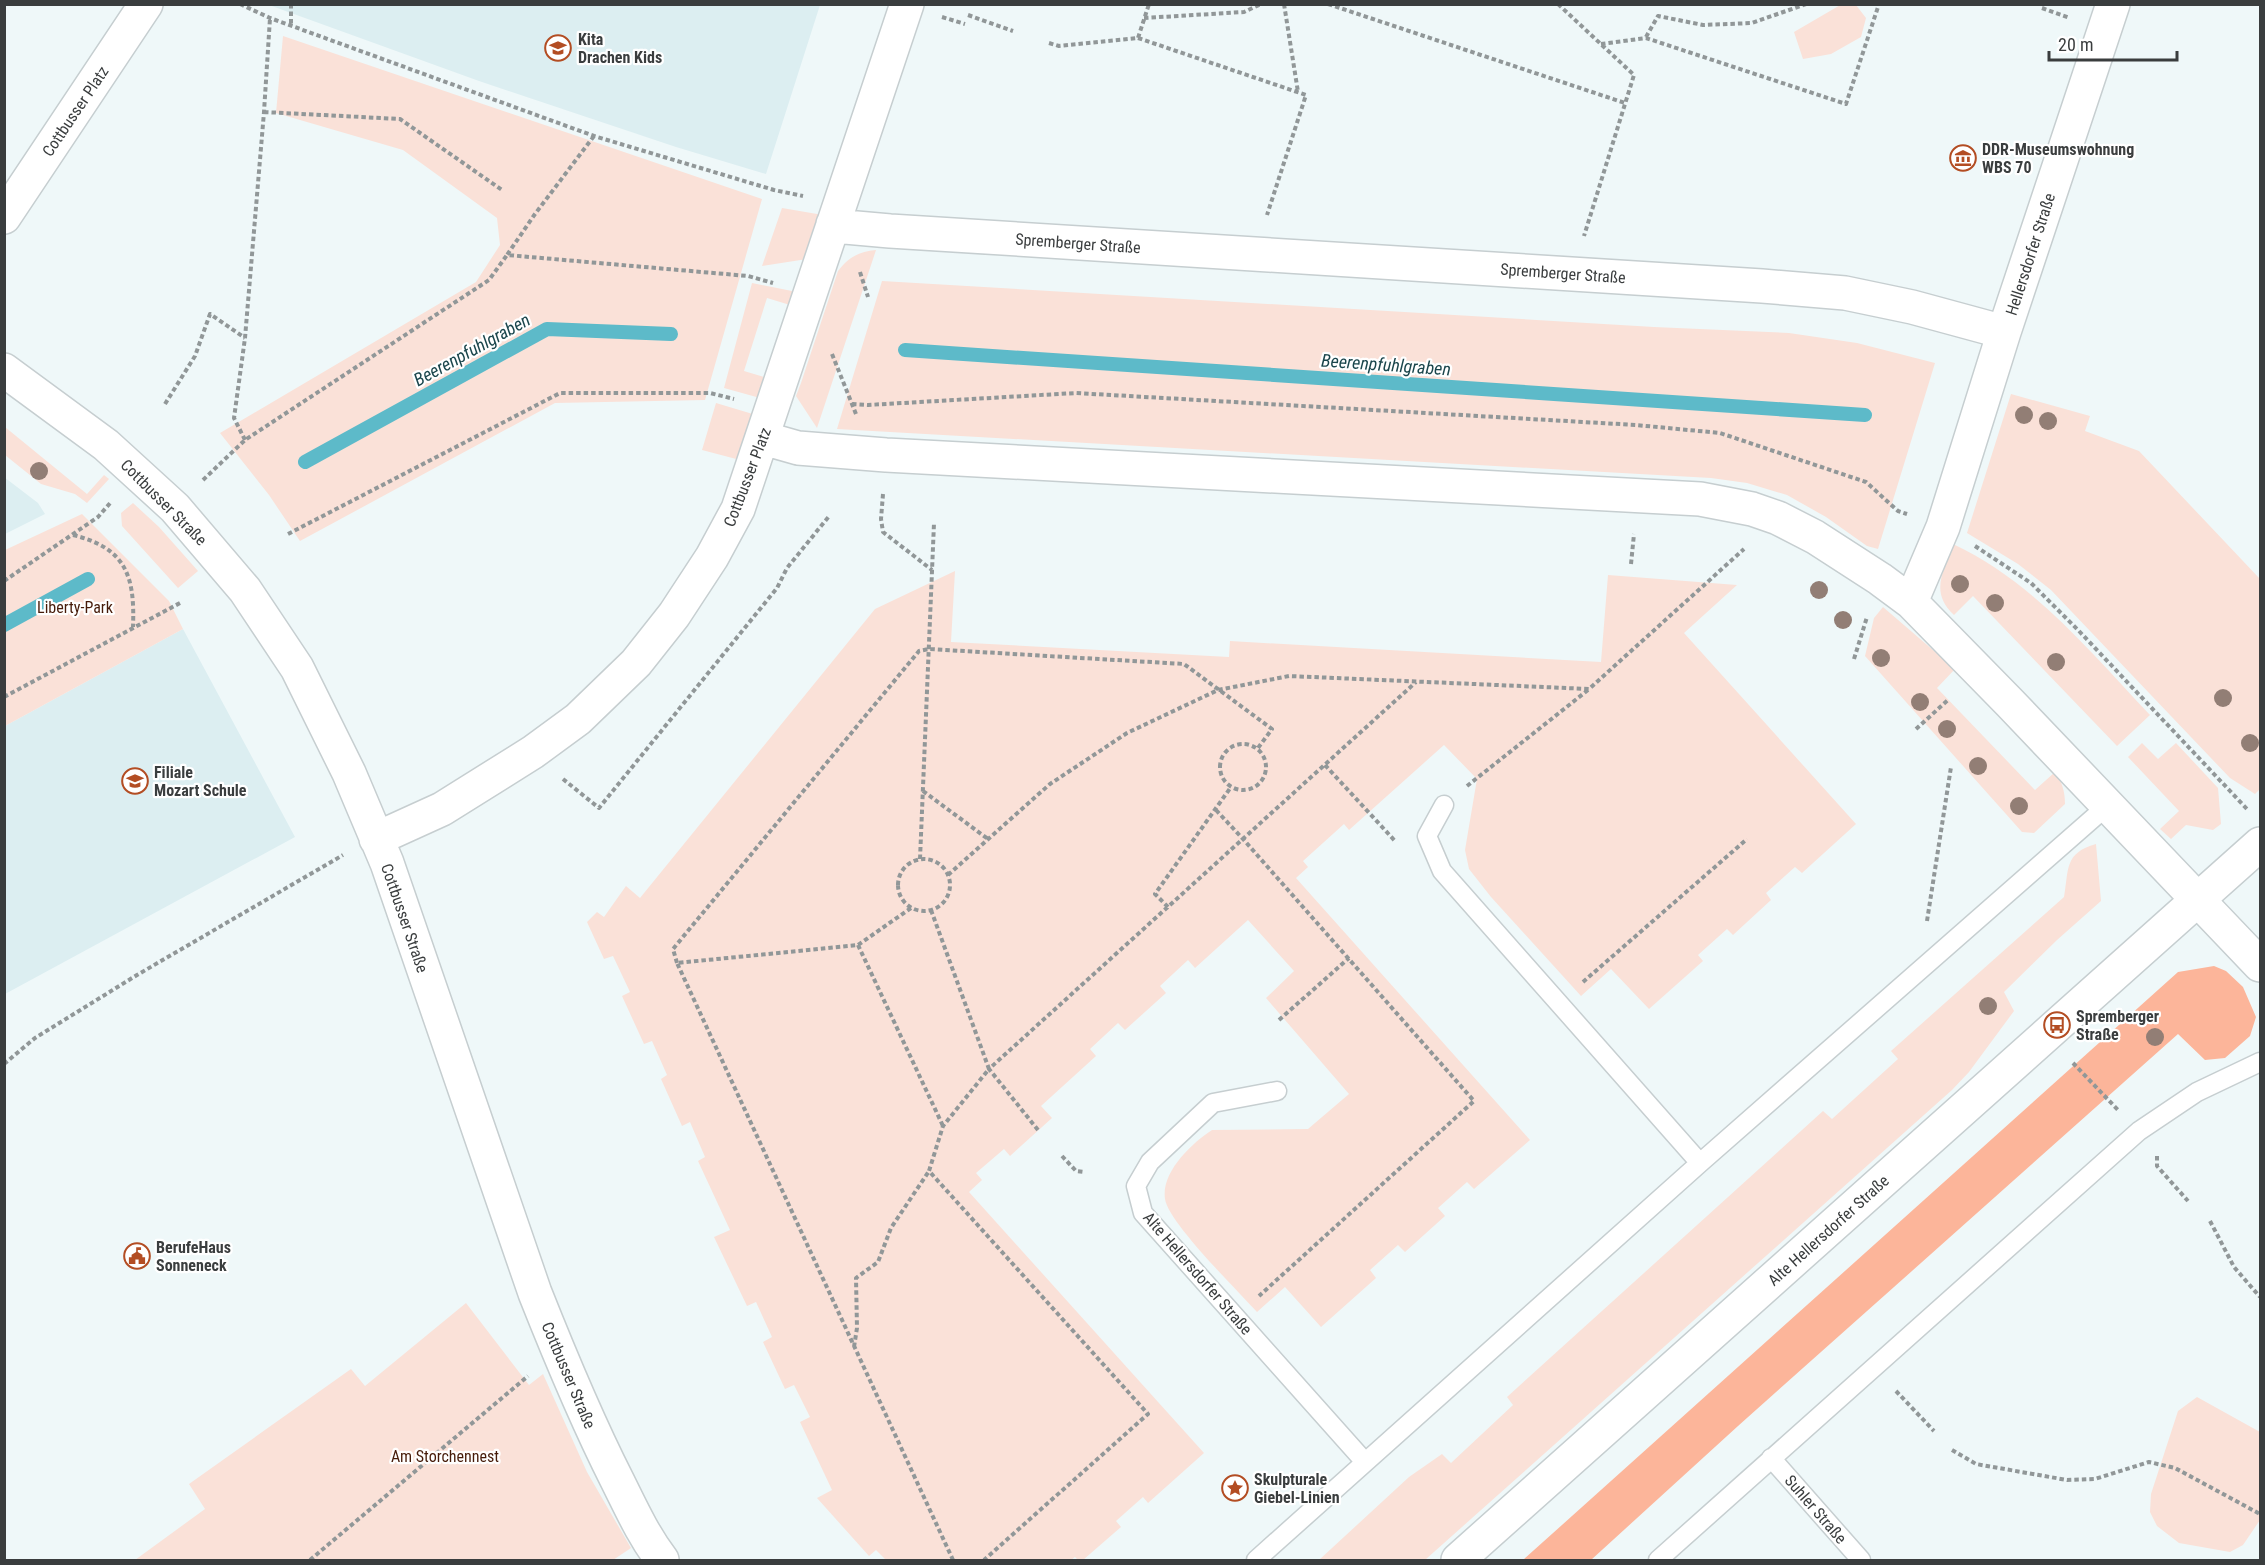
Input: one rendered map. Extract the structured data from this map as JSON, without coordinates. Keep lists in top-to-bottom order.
{
  "streets": {
    "street": [
      "Cottbusser Platz",
      "Spremberger Straße",
      "Hellersdorfer Straße",
      "Cottbusser Straße",
      "Alte Hellersdorfer Straße"
    ],
    "lane": ["Suhler Straße"]
  },
  "crossings": [
    ["Cottbusser Platz", "Spremberger Straße"],
    ["Cottbusser Platz", "Cottbusser Straße"],
    ["Spremberger Straße", "Hellersdorfer Straße"]
  ],
  "water": ["Beerenpfuhlgraben"],
  "parks": ["Liberty-Park", "Am Storchennest"],
  "places": {
    "school or university": ["Kita Drachen Kids", "Filiale Mozart Schule"],
    "museum": ["DDR-Museumswohnung WBS 70"],
    "bus stop": ["Spremberger Straße"],
    "public building": ["BerufeHaus Sonneneck"],
    "place": ["Skulpturale Giebel-Linien"]
  },
  "scale_bar": "20 m"
}
